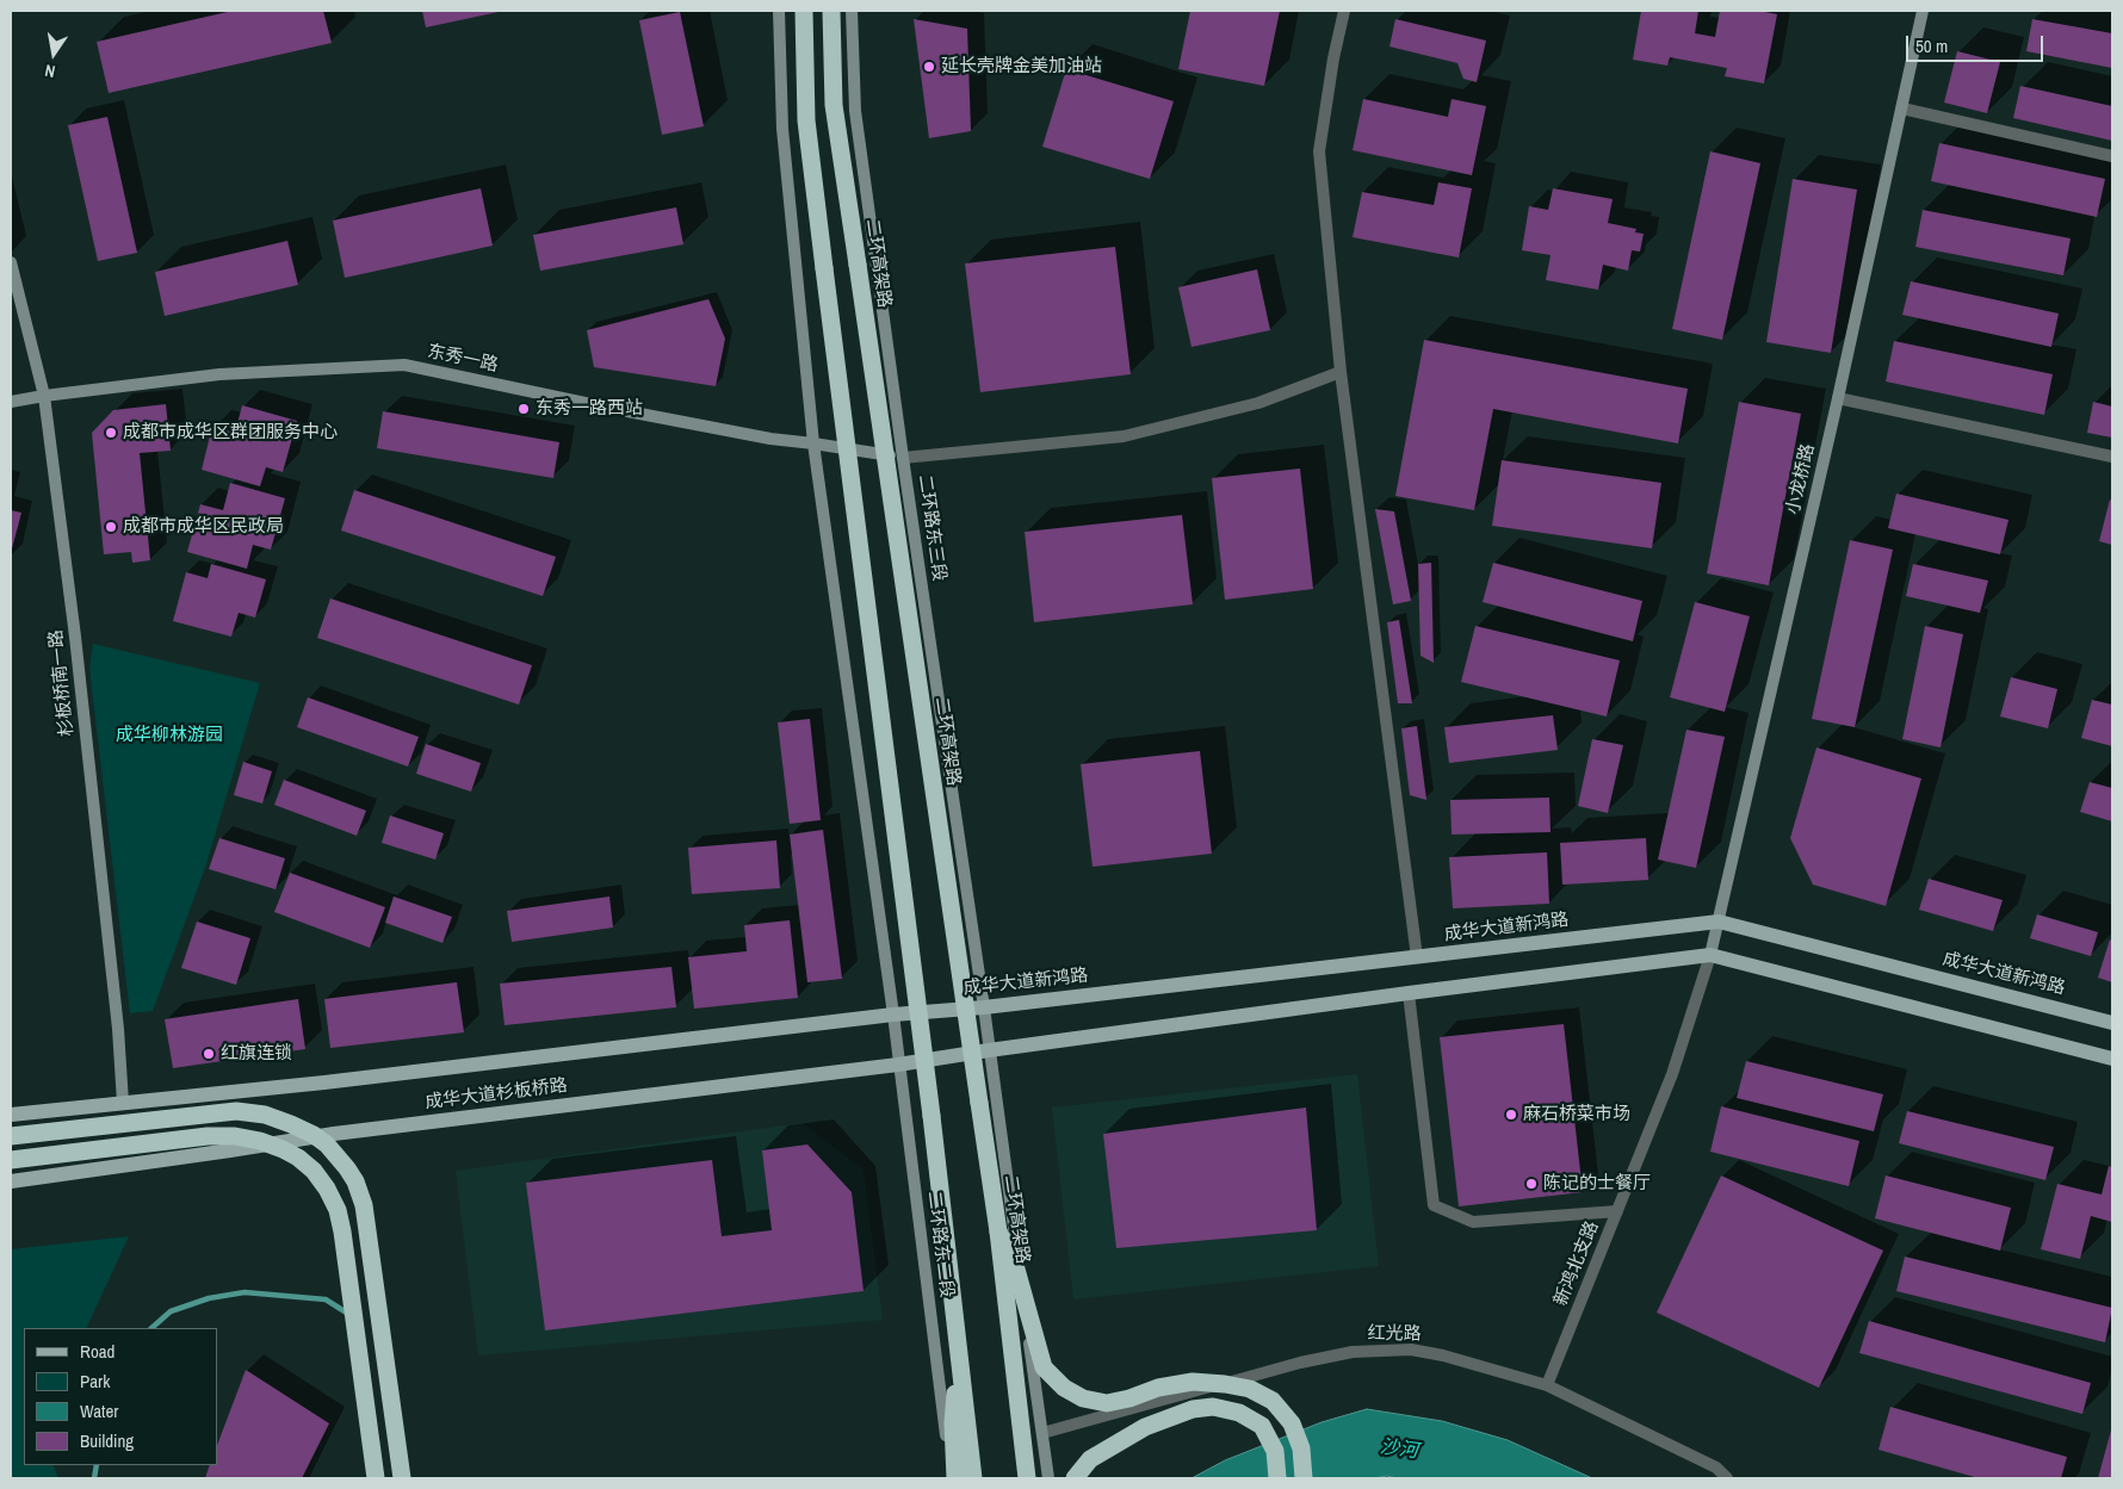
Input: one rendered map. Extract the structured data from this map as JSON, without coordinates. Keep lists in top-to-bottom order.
{
  "streets": {
    "highway": ["二环高架路"],
    "main road": [
      "东秀一路",
      "小龙桥路",
      "二环路东三段",
      "杉板桥南一路",
      "成华大道新鸿路",
      "成华大道杉板桥路",
      "二环路东二段"
    ],
    "street": ["新鸿北支路", "红光路"]
  },
  "crossings": [
    ["东秀一路", "二环路东三段"],
    ["东秀一路", "杉板桥南一路"],
    ["小龙桥路", "成华大道新鸿路"],
    ["小龙桥路", "新鸿北支路"],
    ["二环路东三段", "成华大道新鸿路"],
    ["二环路东三段", "成华大道杉板桥路"],
    ["杉板桥南一路", "成华大道杉板桥路"],
    ["成华大道新鸿路", "成华大道杉板桥路"],
    ["成华大道新鸿路", "二环路东二段"],
    ["成华大道杉板桥路", "二环路东二段"],
    ["新鸿北支路", "红光路"]
  ],
  "water": ["沙河"],
  "parks": ["成华柳林游园"],
  "places": [
    "延长壳牌金美加油站",
    "东秀一路西站",
    "成都市成华区群团服务中心",
    "成都市成华区民政局",
    "红旗连锁",
    "麻石桥菜市场",
    "陈记的士餐厅"
  ],
  "legend": [
    "Road",
    "Park",
    "Water",
    "Building"
  ],
  "scale_bar": "50 m",
  "north": "bottom"
}
